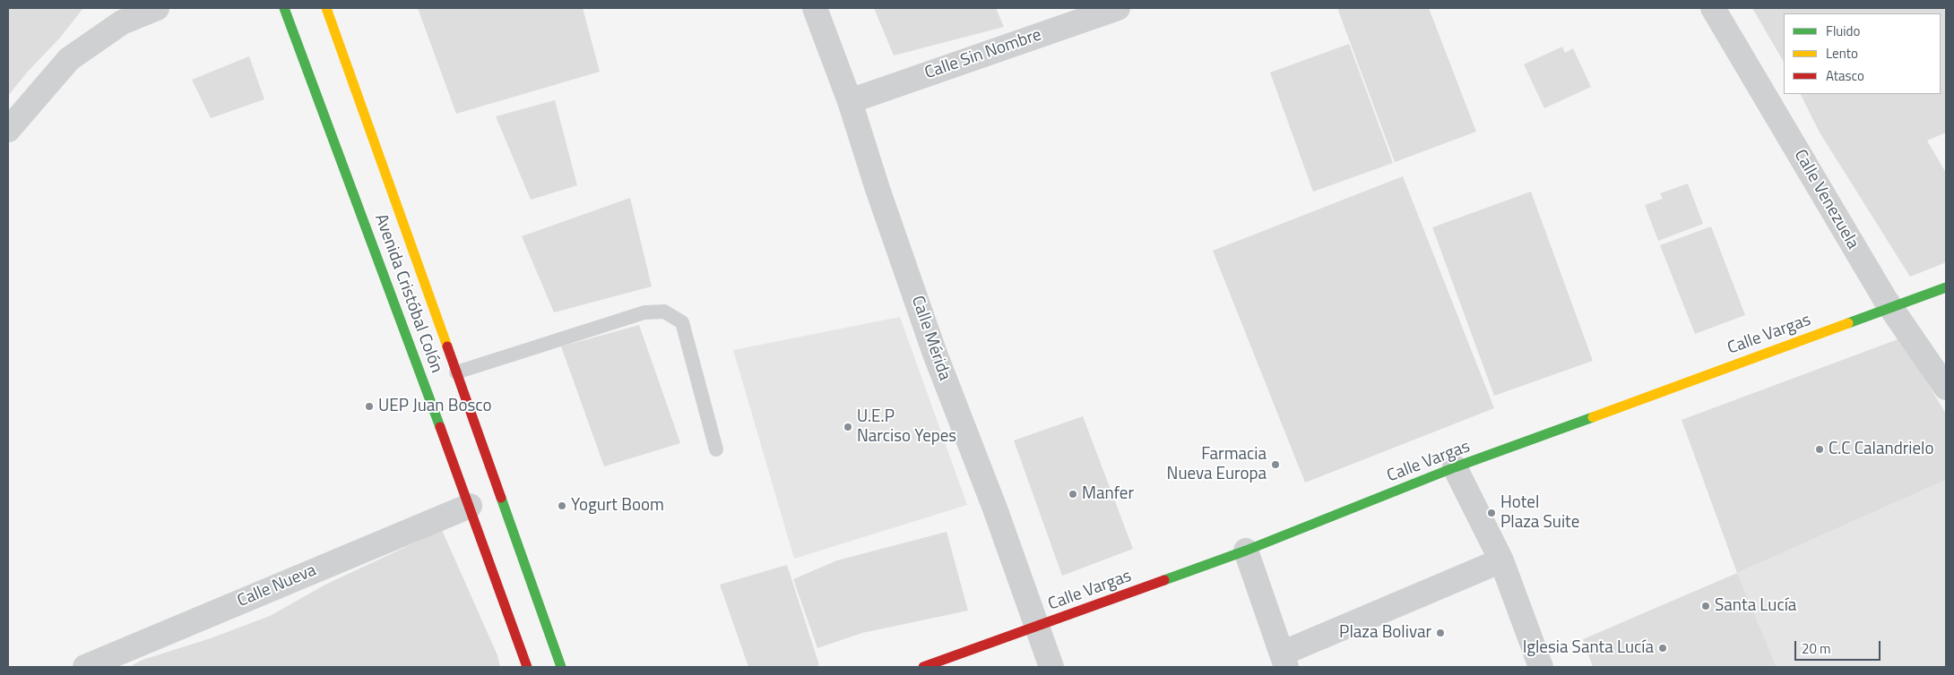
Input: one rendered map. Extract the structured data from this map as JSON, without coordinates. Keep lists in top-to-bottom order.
{
  "streets": {
    "street": [
      "Calle Sin Nombre",
      "Calle Venezuela",
      "Avenida Cristóbal Colón",
      "Calle Vargas",
      "Calle Mérida",
      "Calle Nueva"
    ]
  },
  "crossings": [
    ["Calle Sin Nombre", "Calle Mérida"],
    ["Calle Venezuela", "Calle Vargas"],
    ["Avenida Cristóbal Colón", "Calle Nueva"],
    ["Calle Vargas", "Calle Mérida"]
  ],
  "places": [
    "UEP Juan Bosco",
    "U.E.P Narciso Yepes",
    "C.C Calandrielo",
    "Farmacia Nueva Europa",
    "Manfer",
    "Yogurt Boom",
    "Hotel Plaza Suite",
    "Santa Lucía",
    "Plaza Bolivar",
    "Iglesia Santa Lucía"
  ],
  "legend": ["Fluido", "Lento", "Atasco"],
  "scale_bar": "20 m"
}
